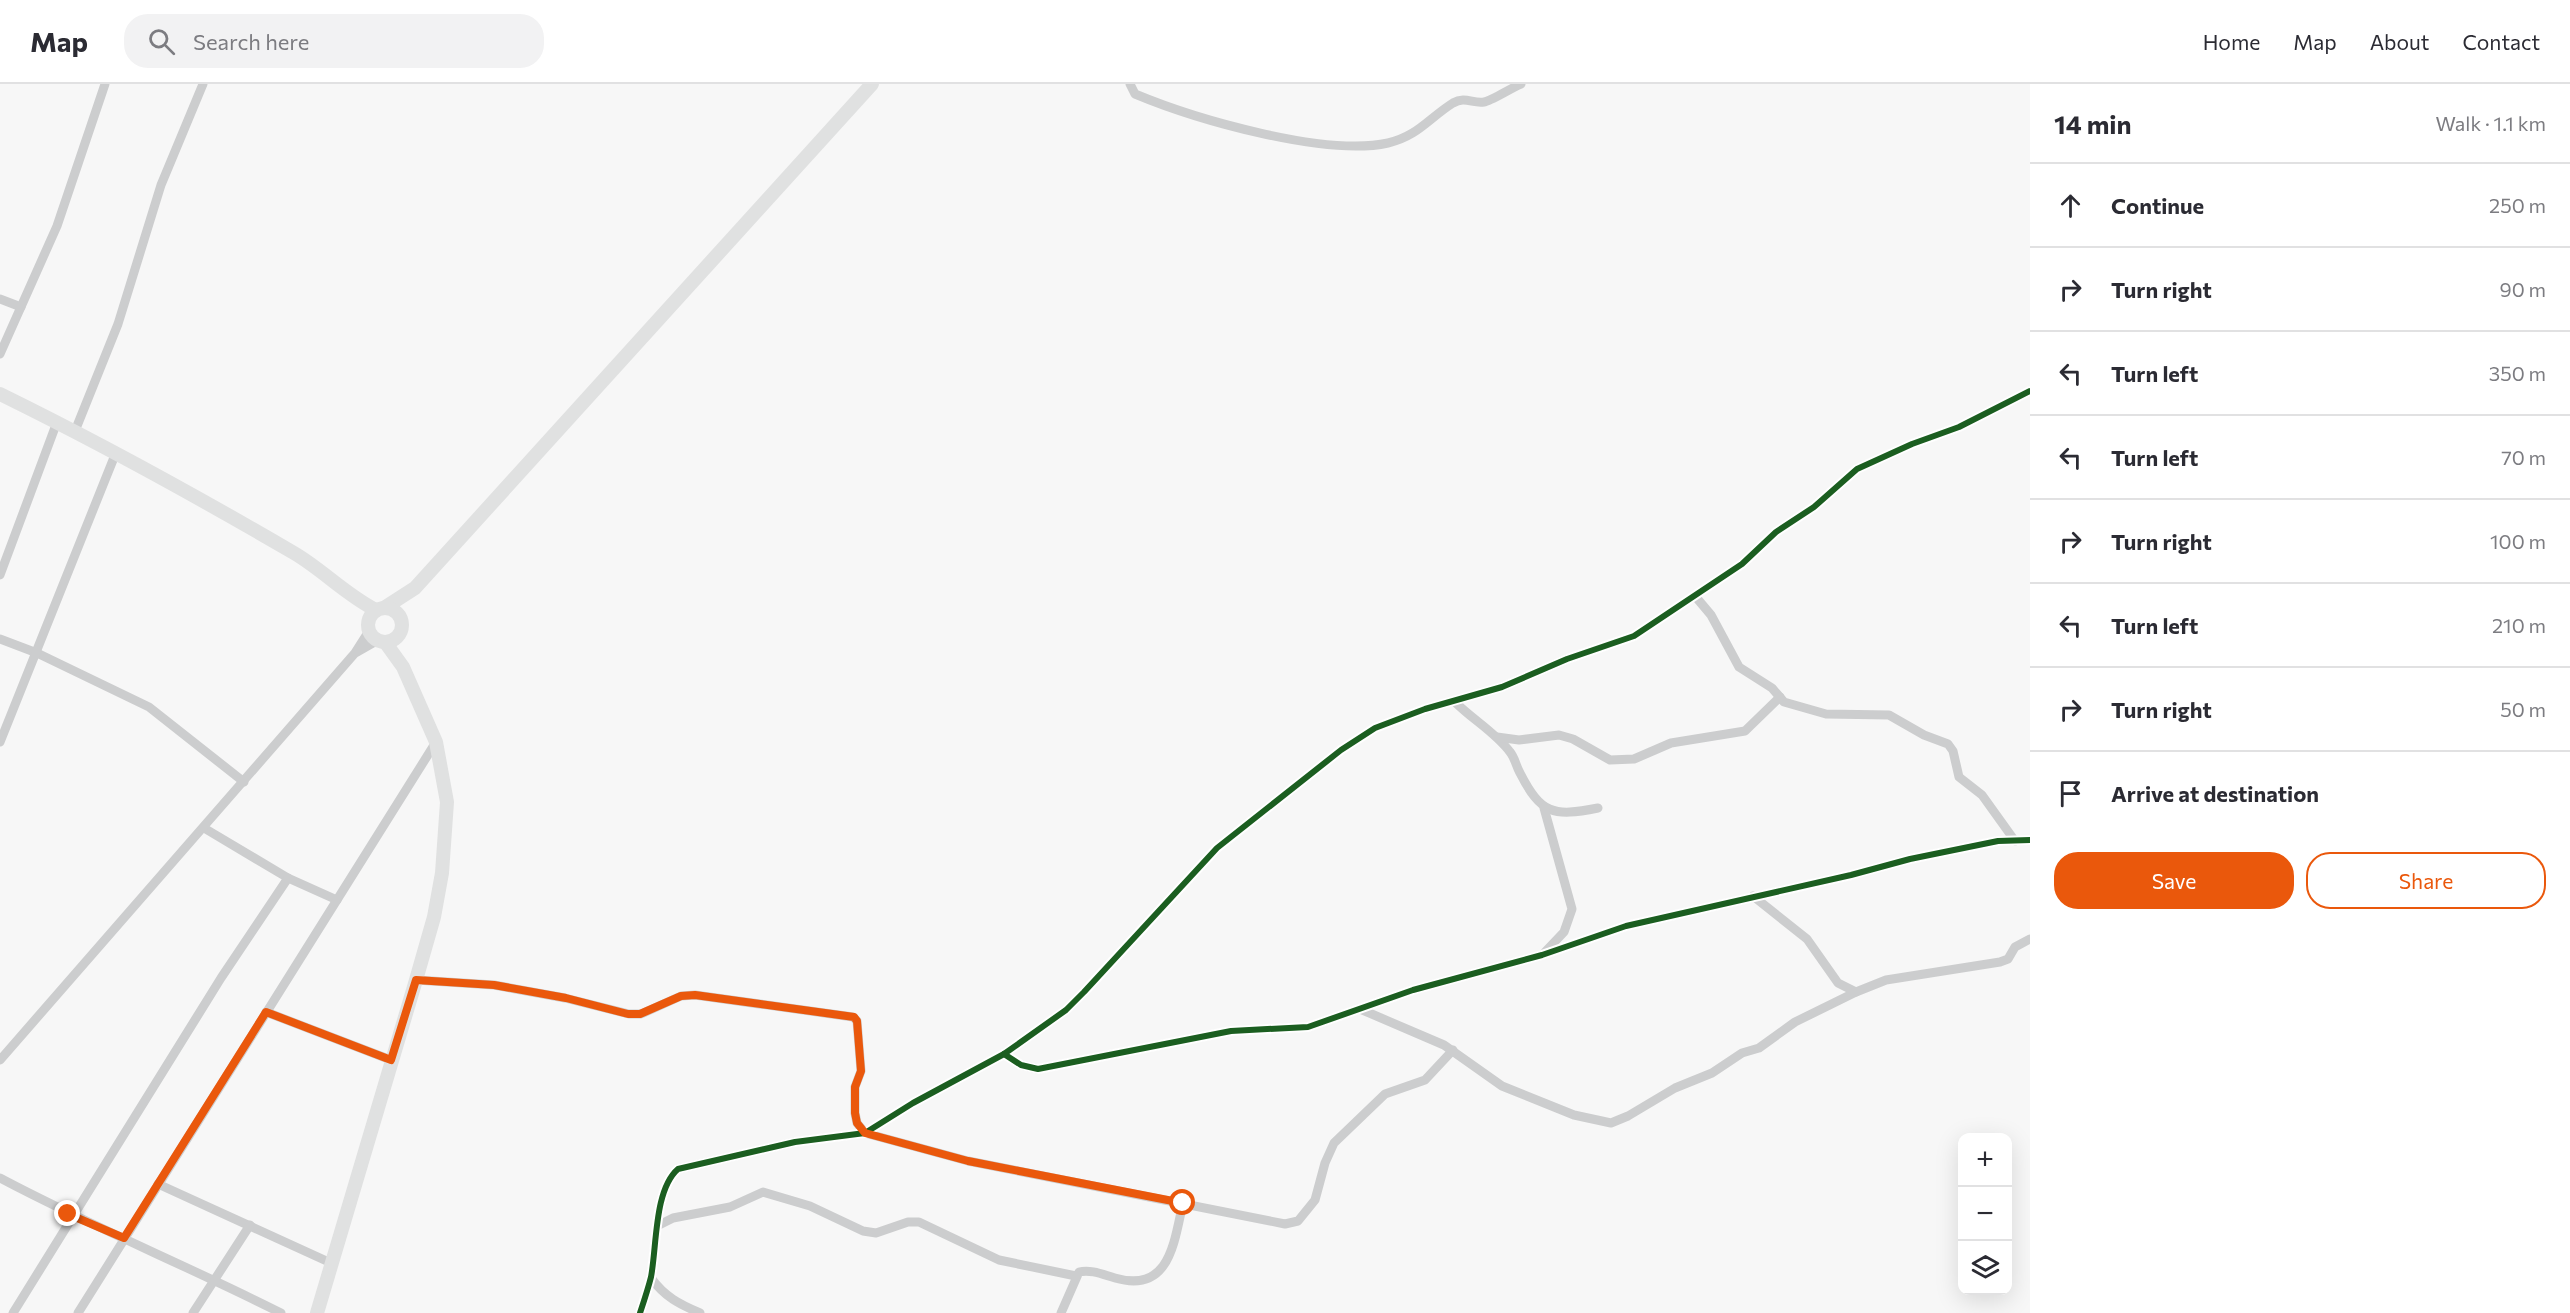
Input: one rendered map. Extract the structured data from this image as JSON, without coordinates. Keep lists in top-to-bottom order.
{
  "page": {
    "header": "Map",
    "search": "Search here",
    "nav": [
      "Home",
      "Map",
      "About",
      "Contact"
    ],
    "heading": ["14 min", "Walk · 1.1 km"],
    "list": [
      ["Continue", "250 m"],
      ["Turn right", "90 m"],
      ["Turn left", "350 m"],
      ["Turn left", "70 m"],
      ["Turn right", "100 m"],
      ["Turn left", "210 m"],
      ["Turn right", "50 m"],
      "Arrive at destination"
    ],
    "buttons": ["Save", "Share"],
    "map_buttons": ["+", "−"]
  }
}
